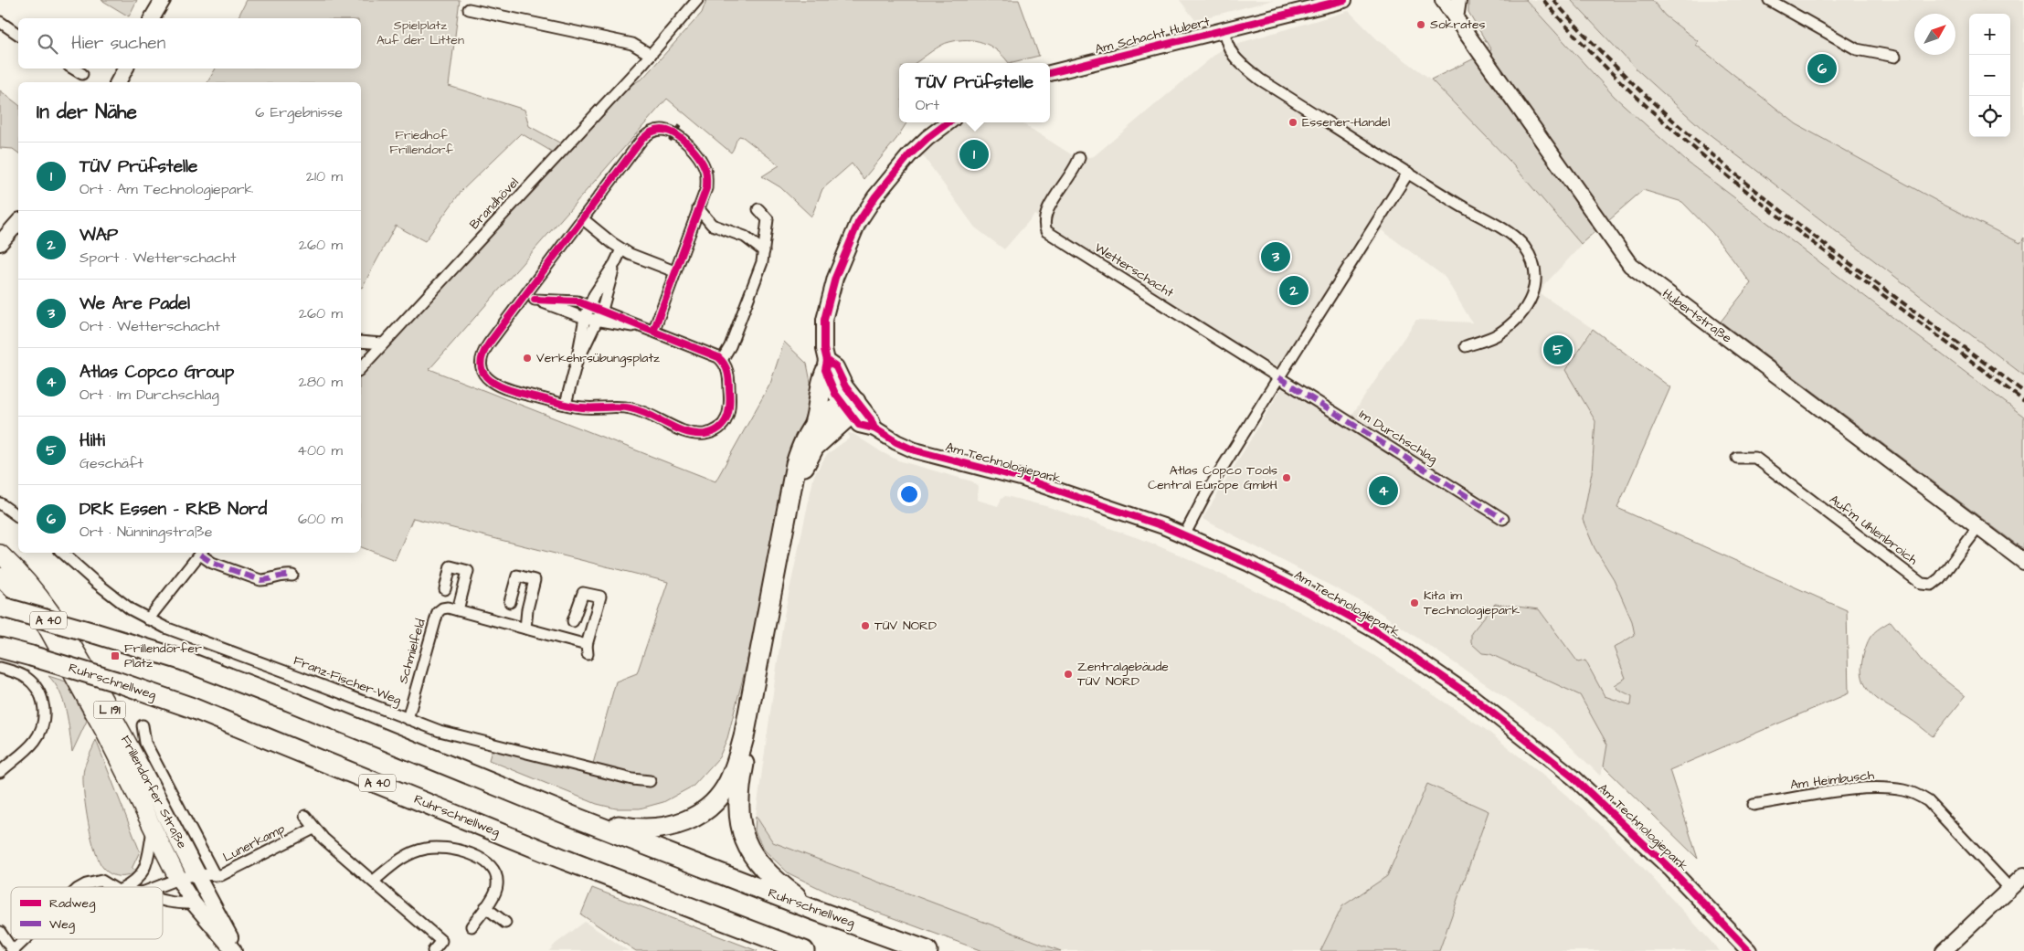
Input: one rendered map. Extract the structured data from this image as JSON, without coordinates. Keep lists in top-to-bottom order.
{
  "streets": {
    "highway": ["A 40", "Ruhrschnellweg"],
    "main road": ["L 191", "Frillendorfer Straße"],
    "street": [
      "Am Schacht Hubert",
      "Brandhövel",
      "Wetterschacht",
      "Hubertstraße",
      "Im Durchschlag",
      "Am Technologiepark",
      "Auf'm Uhlenbroich",
      "Schmielfeld",
      "Franz-Fischer-Weg",
      "Am Heimbusch",
      "Lunerkamp"
    ]
  },
  "crossings": [
    ["Wetterschacht", "Im Durchschlag"],
    ["Hubertstraße", "Auf'm Uhlenbroich"],
    ["Schmielfeld", "Franz-Fischer-Weg"],
    ["L 191", "Frillendorfer Straße"],
    ["L 191", "Lunerkamp"],
    ["Frillendorfer Straße", "Lunerkamp"]
  ],
  "parks": ["Spielplatz Auf der Litten", "Friedhof Frillendorf"],
  "places": {
    "other": [
      "Sokrates",
      "Essener-Handel",
      "Verkehrsübungsplatz",
      "Atlas Copco Tools Central Europe GmbH",
      "Kita im Technologiepark",
      "TÜV NORD",
      "Zentralgebäude TÜV NORD"
    ],
    "transit": ["Frillendorfer Platz"]
  },
  "legend": ["Radweg", "Weg"],
  "north": "top right",
  "page": {
    "map_buttons": ["+", "−"],
    "search": "Hier suchen",
    "pins": [
      "6",
      "1",
      "3",
      "2",
      "5",
      "4"
    ],
    "popup": ["TÜV Prüfstelle", "Ort"],
    "heading": ["In der Nähe", "6 Ergebnisse"],
    "list": [
      {
        "mark": "1",
        "name": "TÜV Prüfstelle",
        "note": "Ort · Am Technologiepark",
        "value": "210 m"
      },
      {
        "mark": "2",
        "name": "WAP",
        "note": "Sport · Wetterschacht",
        "value": "260 m"
      },
      {
        "mark": "3",
        "name": "We Are Padel",
        "note": "Ort · Wetterschacht",
        "value": "260 m"
      },
      {
        "mark": "4",
        "name": "Atlas Copco Group",
        "note": "Ort · Im Durchschlag",
        "value": "280 m"
      },
      {
        "mark": "5",
        "name": "Hilti",
        "note": "Geschäft",
        "value": "400 m"
      },
      {
        "mark": "6",
        "name": "DRK Essen - RKB Nord",
        "note": "Ort · Nünningstraße",
        "value": "600 m"
      }
    ]
  }
}
